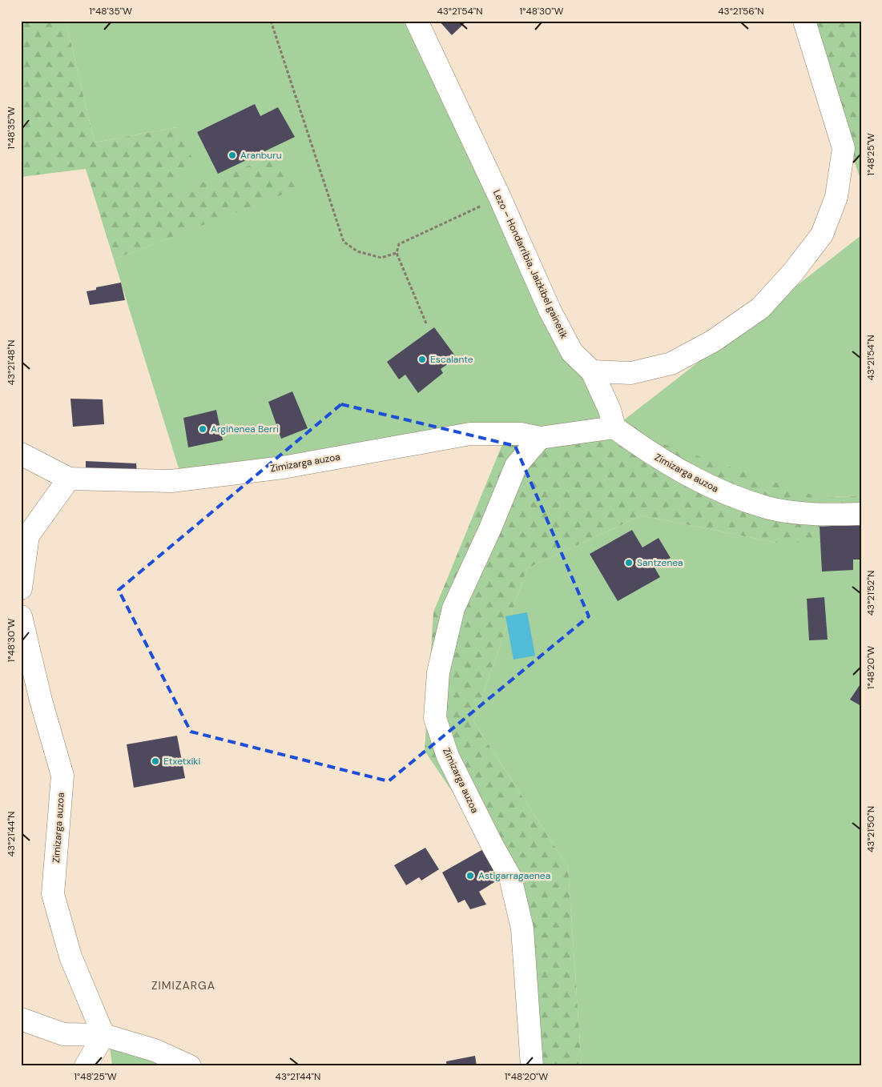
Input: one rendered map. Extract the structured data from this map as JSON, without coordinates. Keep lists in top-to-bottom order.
{
  "streets": {
    "street": ["Lezo – Hondarribia, Jaizkibel gainetik", "Zimizarga auzoa"]
  },
  "districts": ["ZIMIZARGA"],
  "places": [
    "Aranburu",
    "Escalante",
    "Argiñenea Berri",
    "Santzenea",
    "Etxetxiki",
    "Astigarragaenea"
  ],
  "coordinates": [
    "1°48'35\"W",
    "43°21'54\"N",
    "1°48'30\"W",
    "43°21'56\"N",
    "1°48'25\"W",
    "43°21'48\"N",
    "43°21'52\"N",
    "1°48'20\"W",
    "43°21'50\"N",
    "43°21'44\"N"
  ]
}
